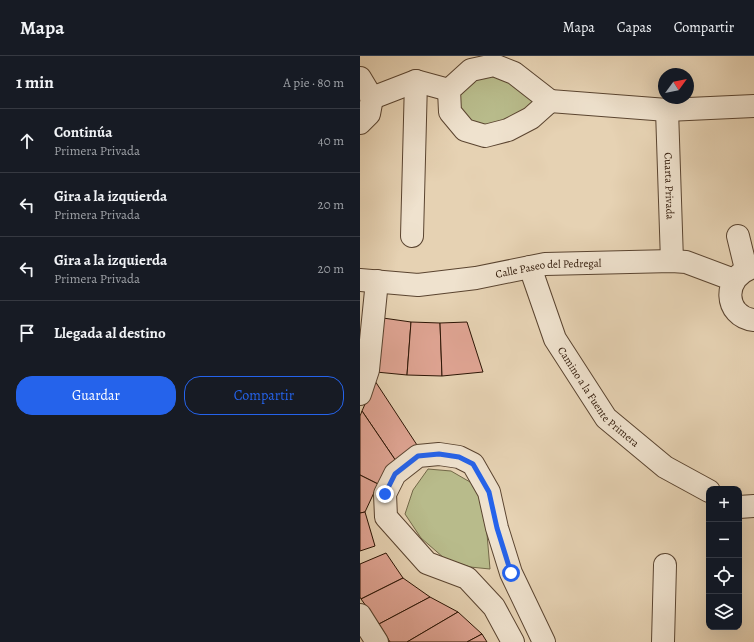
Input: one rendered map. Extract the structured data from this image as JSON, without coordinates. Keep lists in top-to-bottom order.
{
  "streets": {
    "street": ["Cuarta Privada", "Calle Paseo del Pedregal", "Camino a la Fuente Primera"]
  },
  "crossings": [
    ["Cuarta Privada", "Calle Paseo del Pedregal"],
    ["Calle Paseo del Pedregal", "Camino a la Fuente Primera"]
  ],
  "north": "top right",
  "page": {
    "header": "Mapa",
    "nav": ["Mapa", "Capas", "Compartir"],
    "heading": ["1 min", "A pie · 80 m"],
    "list": [
      ["Continúa", "Primera Privada", "40 m"],
      ["Gira a la izquierda", "Primera Privada", "20 m"],
      ["Gira a la izquierda", "Primera Privada", "20 m"],
      "Llegada al destino"
    ],
    "buttons": ["Guardar", "Compartir"],
    "map_buttons": ["+", "−"]
  }
}
